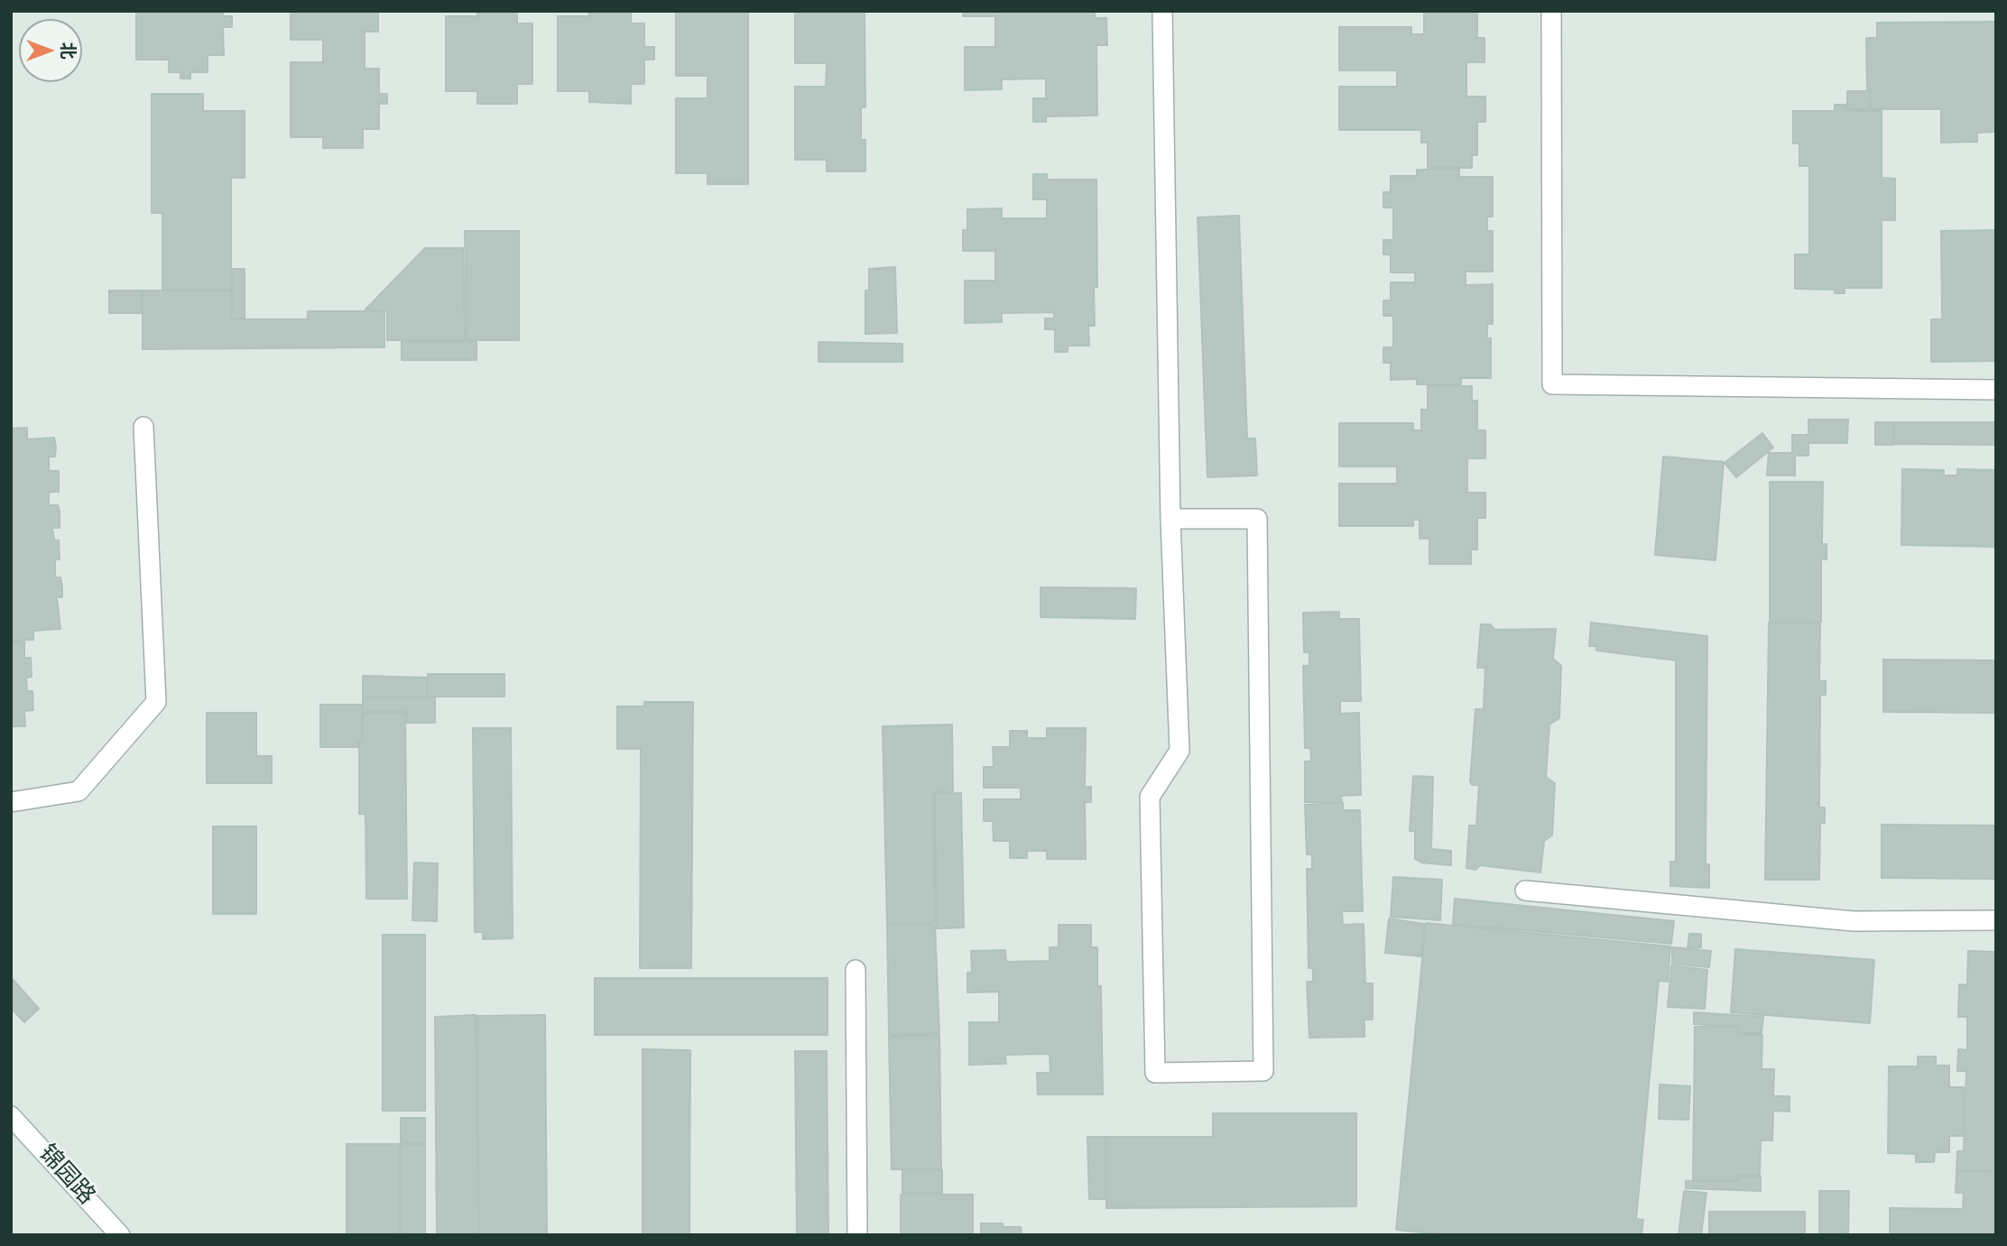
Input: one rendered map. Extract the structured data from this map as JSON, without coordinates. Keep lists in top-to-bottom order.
{
  "streets": {
    "street": ["锦园路"]
  },
  "north": "right"
}
